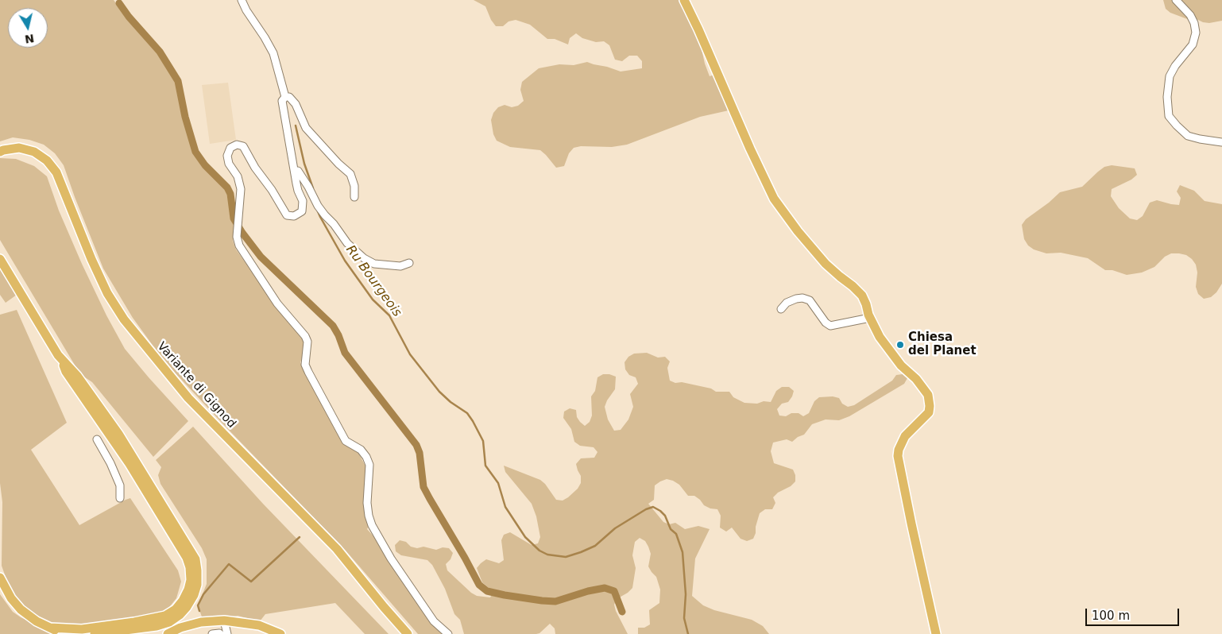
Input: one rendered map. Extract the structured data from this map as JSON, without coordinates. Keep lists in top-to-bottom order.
{
  "streets": {
    "main road": ["Variante di Gignod"]
  },
  "water": ["Ru Bourgeois"],
  "places": ["Chiesa del Planet"],
  "scale_bar": "100 m",
  "north": "bottom"
}
